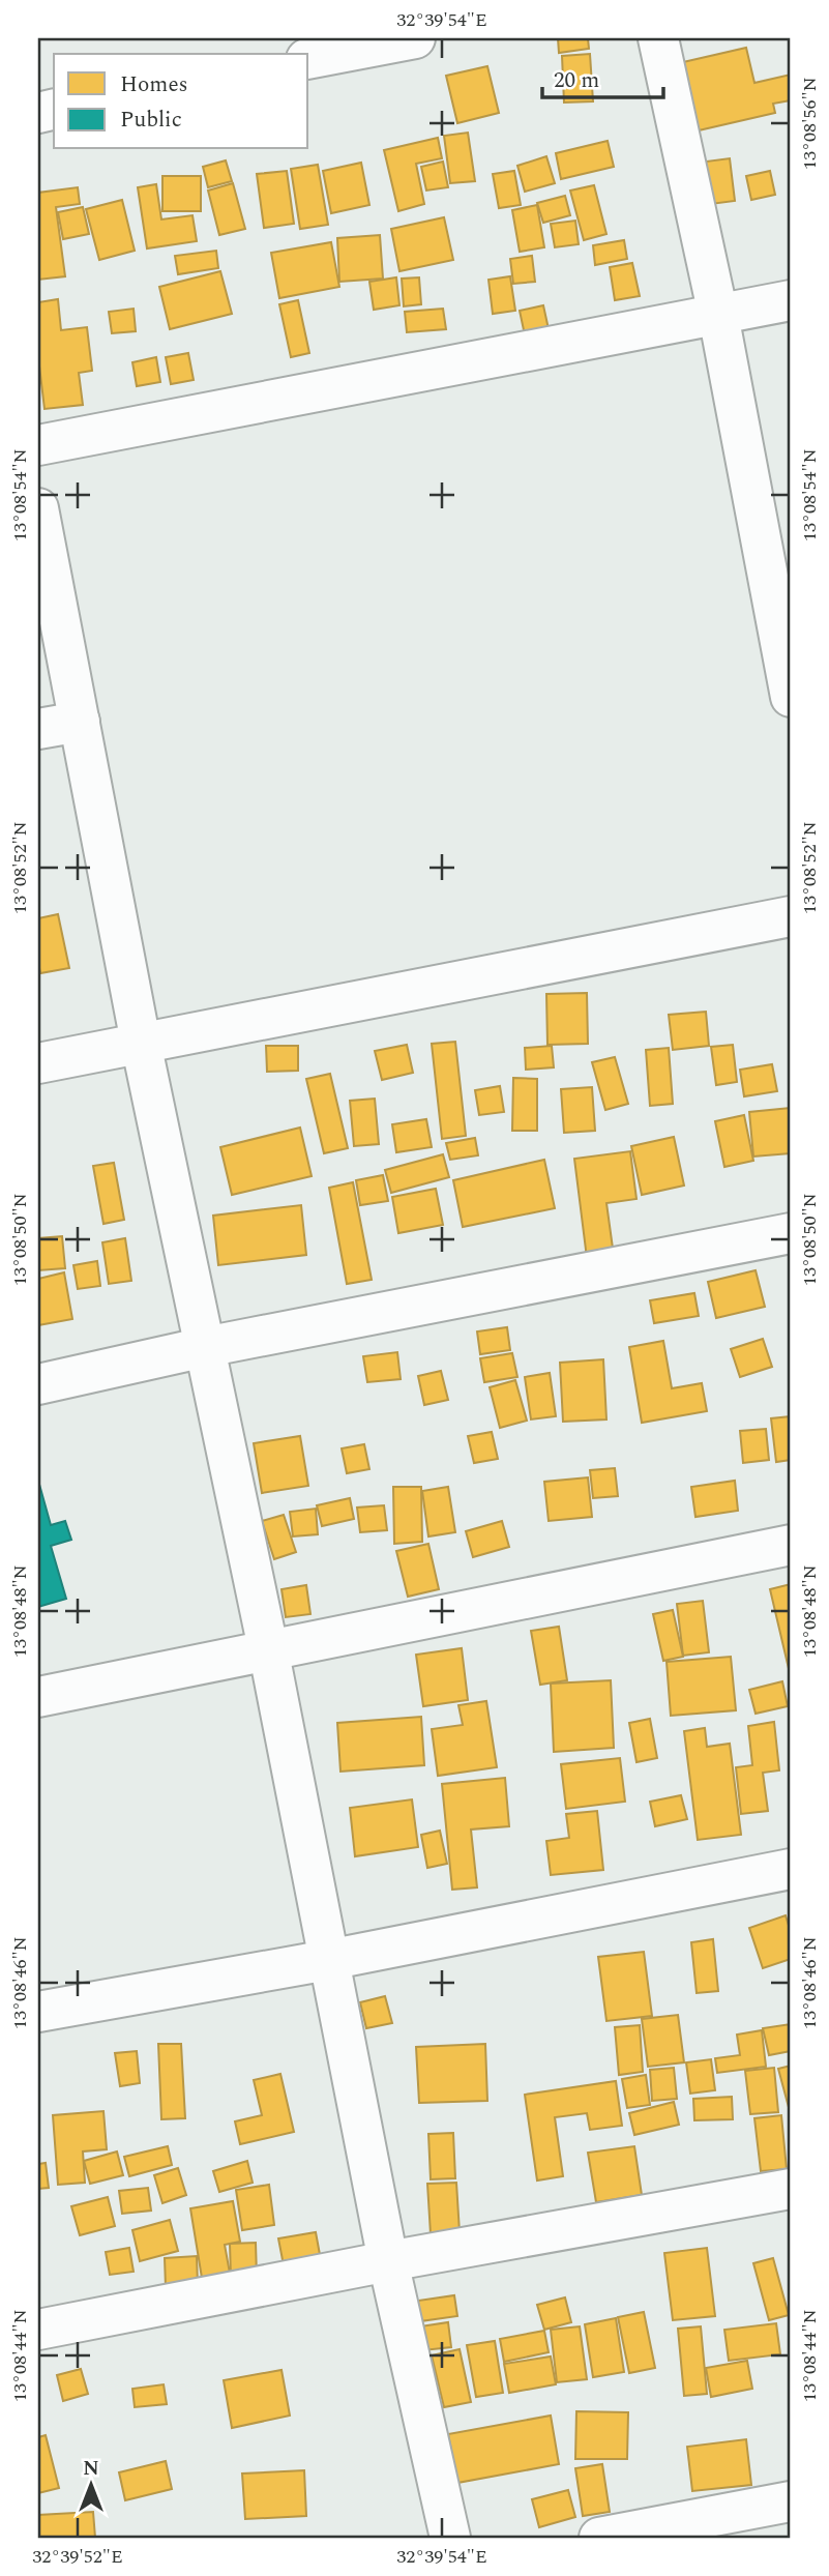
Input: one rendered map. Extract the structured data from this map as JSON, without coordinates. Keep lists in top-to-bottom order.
{
  "legend": ["Homes", "Public"],
  "scale_bar": "20 m",
  "north": "top",
  "coordinates": [
    "32°39'54\"E",
    "13°08'56\"N",
    "13°08'54\"N",
    "13°08'52\"N",
    "13°08'50\"N",
    "13°08'48\"N",
    "13°08'46\"N",
    "13°08'44\"N",
    "32°39'52\"E"
  ]
}
